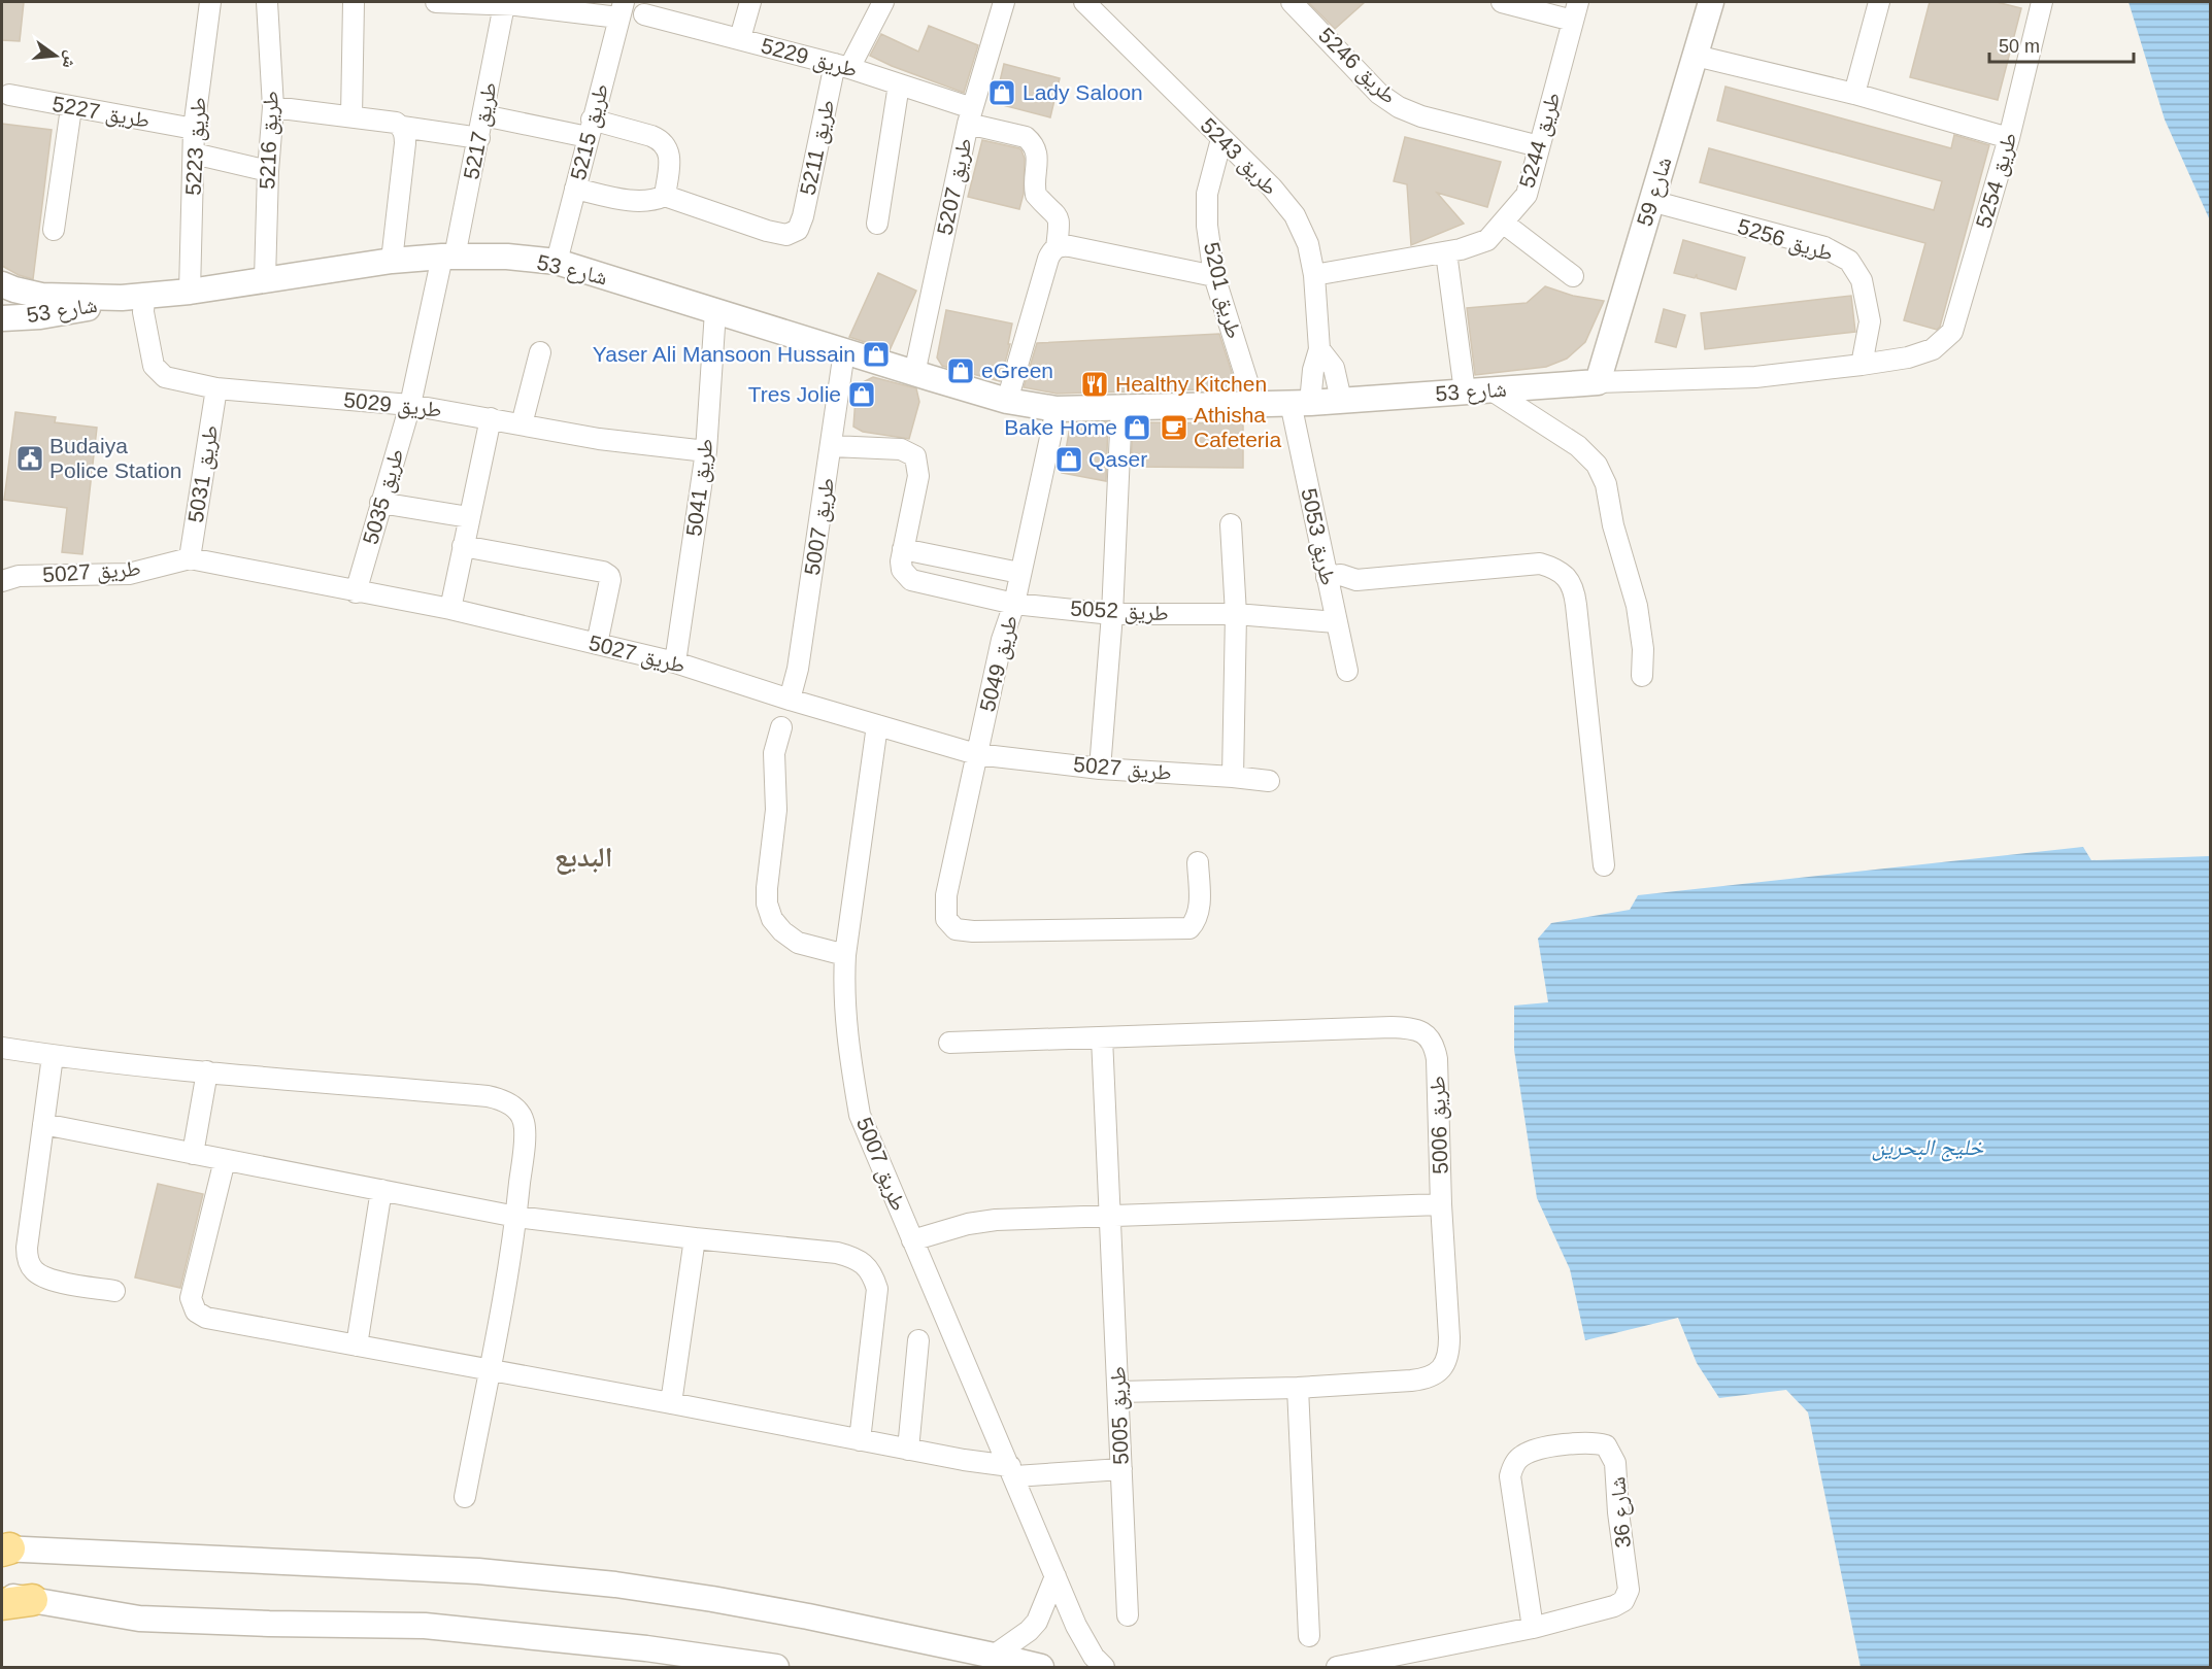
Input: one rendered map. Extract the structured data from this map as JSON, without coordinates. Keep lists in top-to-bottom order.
{
  "streets": {
    "street": [
      "طريق 5229",
      "طريق 5246",
      "طريق 5227",
      "طريق 5217",
      "طريق 5215",
      "طريق 5216",
      "طريق 5244",
      "طريق 5223",
      "طريق 5211",
      "طريق 5243",
      "طريق 5254",
      "طريق 5207",
      "شارع 59",
      "طريق 5256",
      "شارع 53",
      "طريق 5201",
      "طريق 5029",
      "طريق 5031",
      "طريق 5041",
      "طريق 5035",
      "طريق 5007",
      "طريق 5053",
      "طريق 5027",
      "طريق 5052",
      "طريق 5049",
      "طريق 5006",
      "طريق 5005",
      "شارع 36"
    ]
  },
  "crossings": [
    ["طريق 5229", "طريق 5211"],
    ["طريق 5229", "طريق 5207"],
    ["طريق 5246", "طريق 5244"],
    ["طريق 5227", "طريق 5223"],
    ["طريق 5217", "شارع 53"],
    ["طريق 5217", "طريق 5035"],
    ["طريق 5215", "شارع 53"],
    ["طريق 5216", "شارع 53"],
    ["طريق 5244", "طريق 5243"],
    ["طريق 5223", "شارع 53"],
    ["طريق 5243", "شارع 53"],
    ["طريق 5243", "طريق 5201"],
    ["طريق 5243", "طريق 5053"],
    ["طريق 5254", "شارع 53"],
    ["طريق 5207", "شارع 53"],
    ["شارع 59", "طريق 5256"],
    ["شارع 59", "شارع 53"],
    ["طريق 5256", "شارع 53"],
    ["شارع 53", "طريق 5201"],
    ["شارع 53", "طريق 5029"],
    ["شارع 53", "طريق 5041"],
    ["شارع 53", "طريق 5035"],
    ["شارع 53", "طريق 5007"],
    ["شارع 53", "طريق 5053"],
    ["شارع 53", "طريق 5049"],
    ["طريق 5029", "طريق 5031"],
    ["طريق 5029", "طريق 5041"],
    ["طريق 5029", "طريق 5035"],
    ["طريق 5031", "طريق 5027"],
    ["طريق 5041", "طريق 5027"],
    ["طريق 5035", "طريق 5027"],
    ["طريق 5007", "طريق 5027"],
    ["طريق 5053", "طريق 5052"],
    ["طريق 5027", "طريق 5049"],
    ["طريق 5052", "طريق 5049"],
    ["طريق 5006", "طريق 5005"]
  ],
  "districts": ["البديع"],
  "water": ["خليج البحرين"],
  "places": {
    "shop": [
      "Lady Saloon",
      "Yaser Ali Mansoon Hussain",
      "eGreen",
      "Tres Jolie",
      "Bake Home",
      "Qaser"
    ],
    "restaurant": ["Healthy Kitchen"],
    "cafe": ["Athisha Cafeteria"],
    "public building": ["Budaiya Police Station"]
  },
  "scale_bar": "50 m",
  "north": "right"
}
